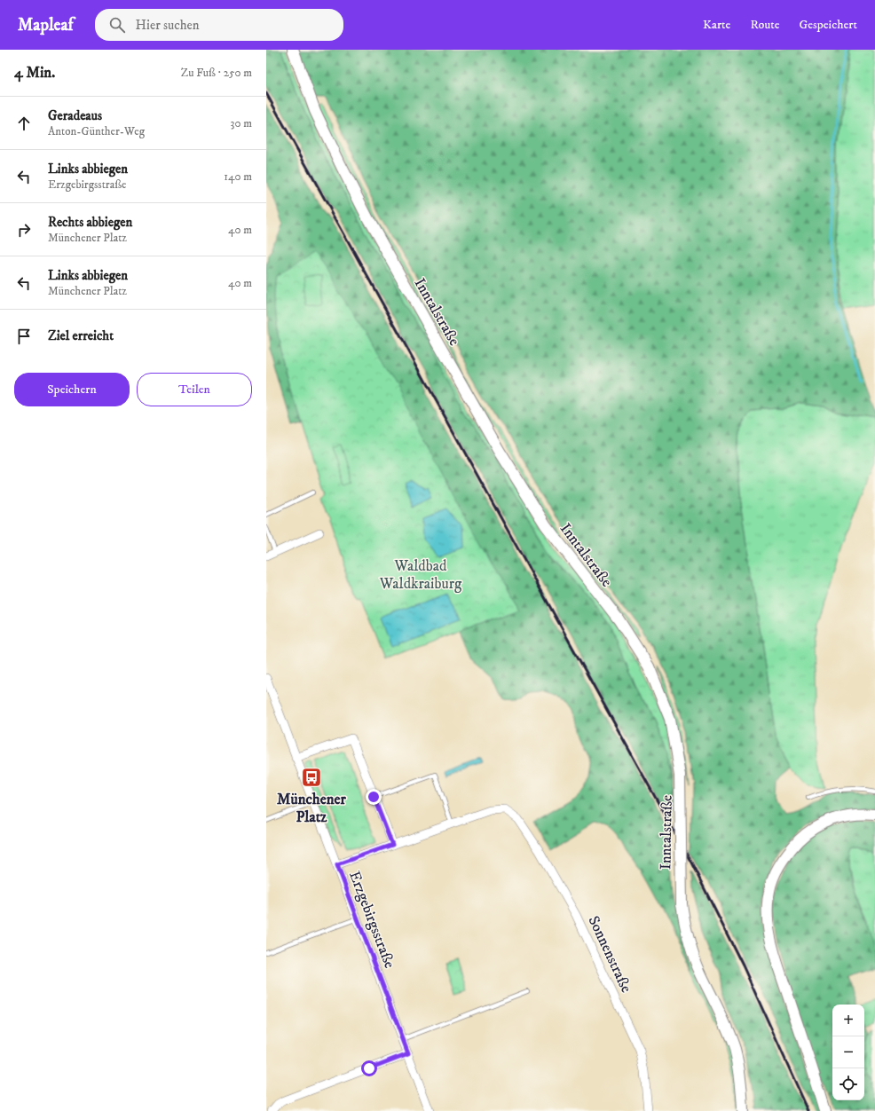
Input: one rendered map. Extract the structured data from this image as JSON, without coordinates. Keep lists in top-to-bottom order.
{
  "streets": {
    "main road": ["Inntalstraße"],
    "street": ["Erzgebirgsstraße", "Sonnenstraße"]
  },
  "parks": ["Waldbad Waldkraiburg"],
  "places": {
    "bus stop": ["Münchener Platz"]
  },
  "page": {
    "header": "Mapleaf",
    "search": "Hier suchen",
    "nav": ["Karte", "Route", "Gespeichert"],
    "heading": ["4 Min.", "Zu Fuß · 250 m"],
    "list": [
      ["Geradeaus", "Anton-Günther-Weg", "30 m"],
      ["Links abbiegen", "Erzgebirgsstraße", "140 m"],
      ["Rechts abbiegen", "Münchener Platz", "40 m"],
      ["Links abbiegen", "Münchener Platz", "40 m"],
      "Ziel erreicht"
    ],
    "buttons": ["Speichern", "Teilen"],
    "map_buttons": ["+", "−"]
  }
}
